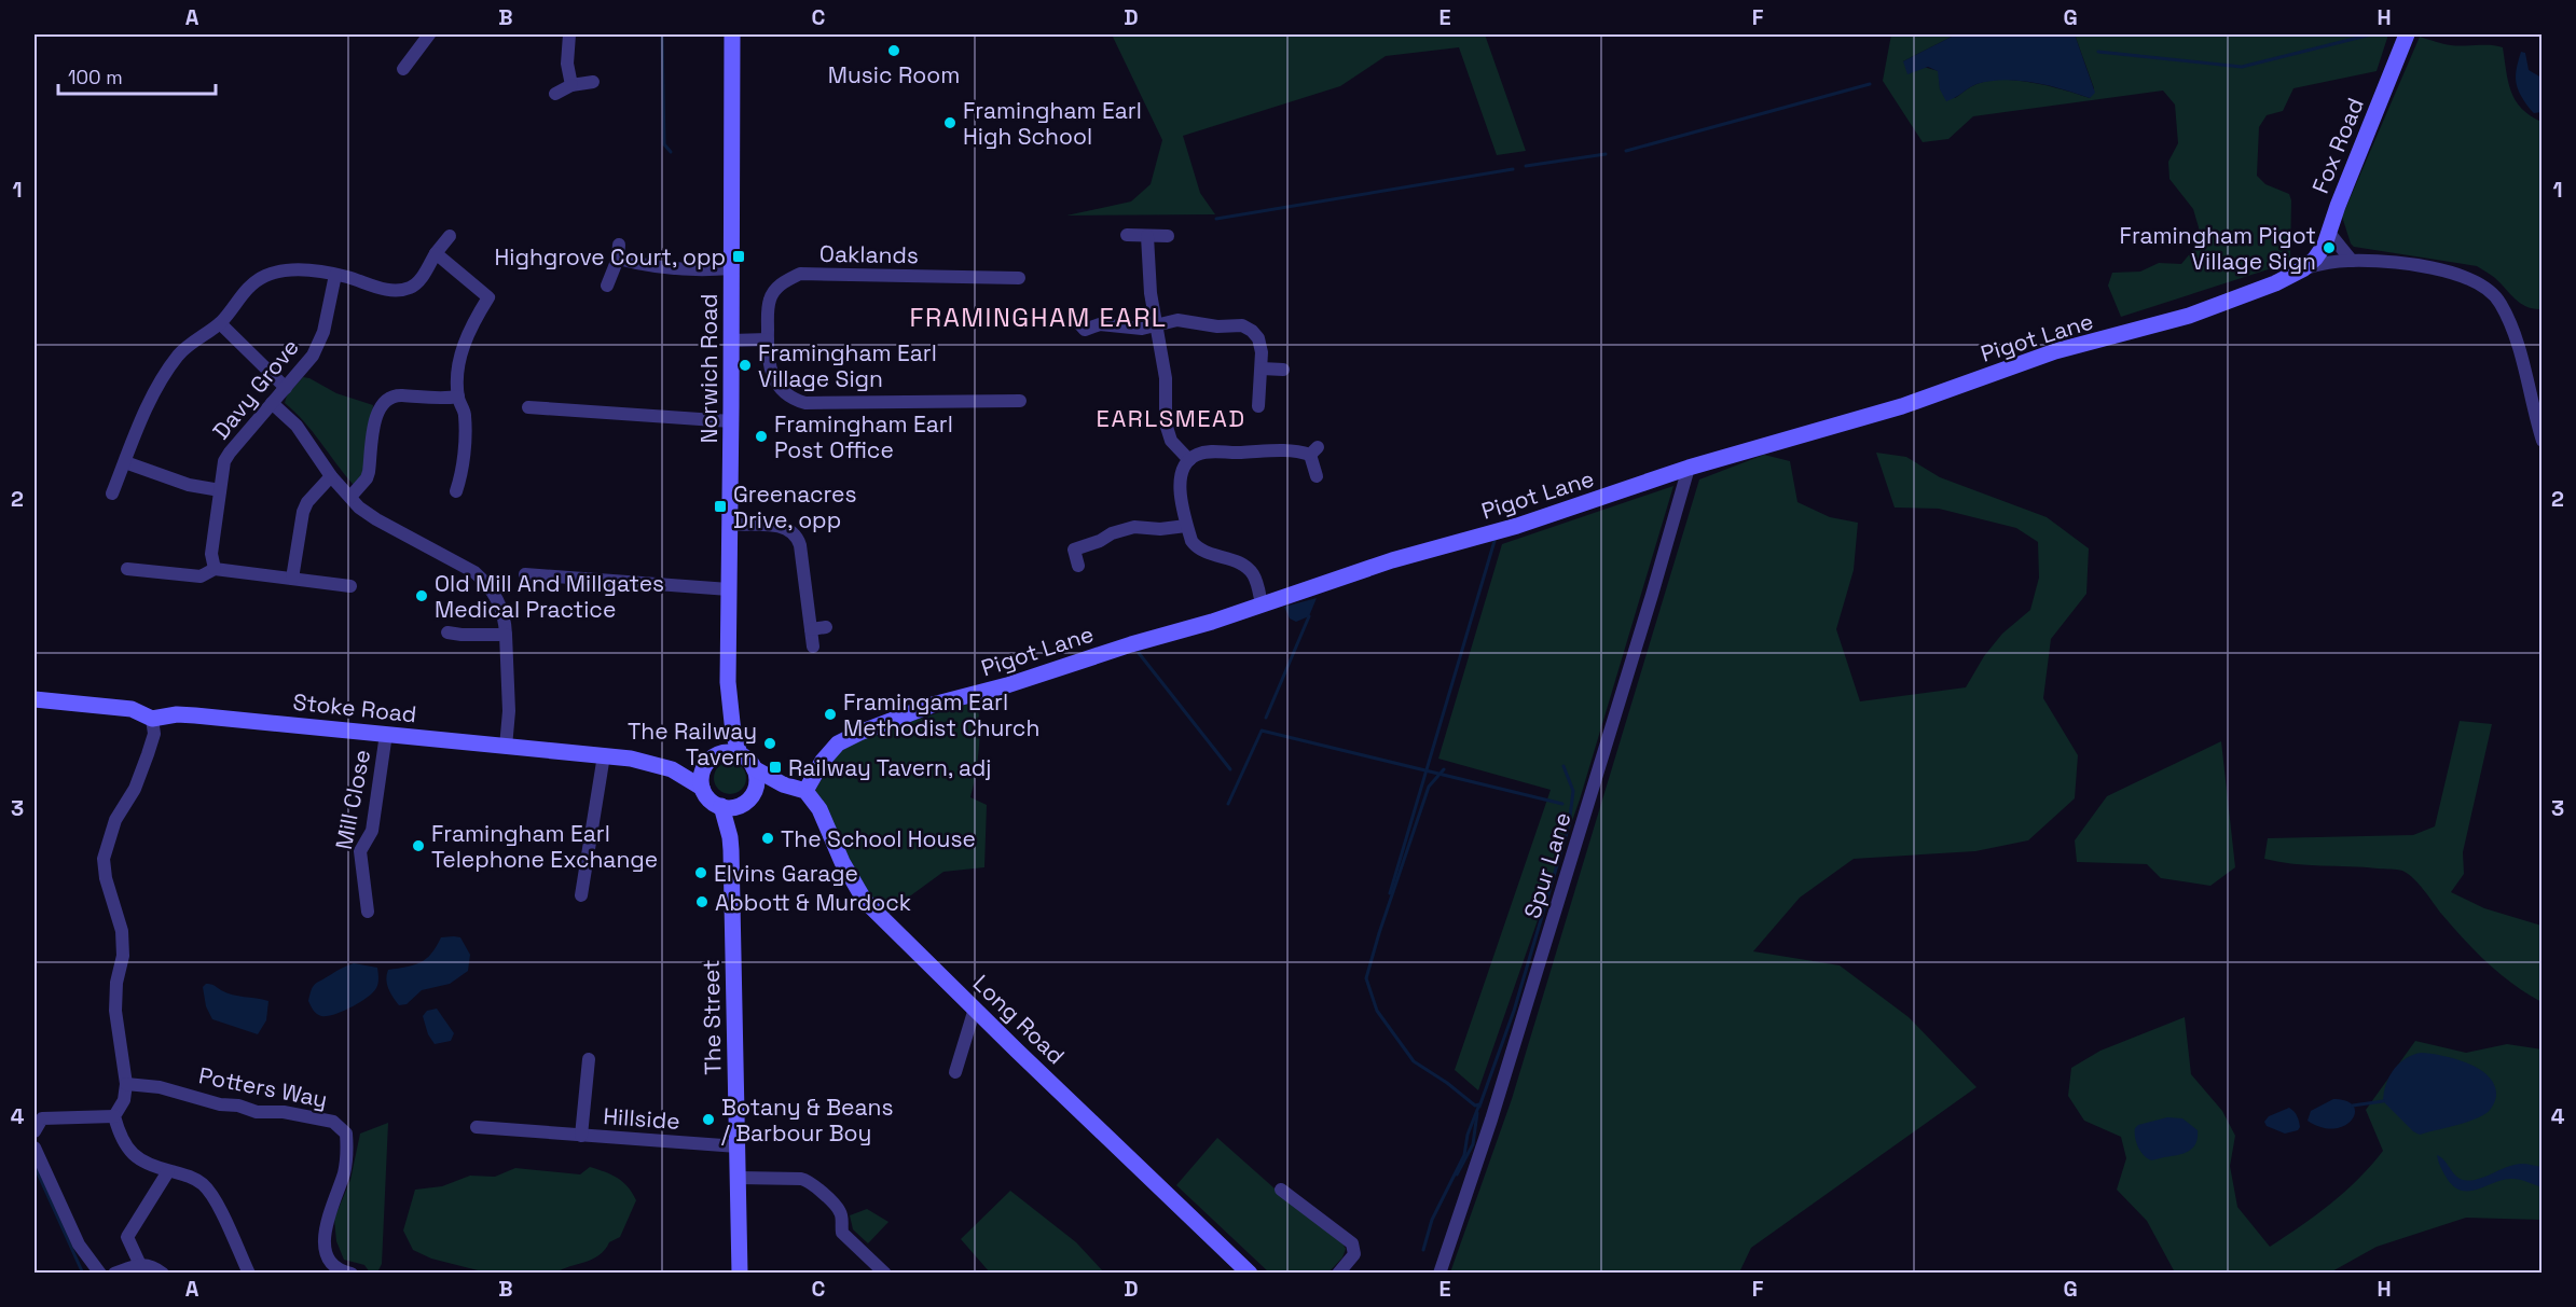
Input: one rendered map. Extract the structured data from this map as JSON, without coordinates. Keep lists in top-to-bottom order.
{
  "streets": {
    "street": [
      "Fox Road",
      "Oaklands",
      "Pigot Lane",
      "Norwich Road",
      "Davy Grove",
      "Stoke Road",
      "Mill Close",
      "Spur Lane",
      "The Street",
      "Long Road",
      "Potters Way",
      "Hillside"
    ]
  },
  "crossings": [
    ["Fox Road", "Pigot Lane"],
    ["Pigot Lane", "Spur Lane"],
    ["Pigot Lane", "Long Road"],
    ["Norwich Road", "Stoke Road"],
    ["Norwich Road", "The Street"],
    ["Stoke Road", "Mill Close"],
    ["Stoke Road", "The Street"],
    ["The Street", "Hillside"]
  ],
  "districts": ["FRAMINGHAM EARL", "EARLSMEAD"],
  "places": {
    "other": [
      "Music Room",
      "Framingham Earl High School",
      "Framingham Pigot Village Sign",
      "Framingham Earl Village Sign",
      "Framingham Earl Post Office",
      "Old Mill And Millgates Medical Practice",
      "Framingam Earl Methodist Church",
      "The Railway Tavern",
      "The School House",
      "Framingham Earl Telephone Exchange",
      "Elvins Garage",
      "Abbott & Murdock",
      "Botany & Beans / Barbour Boy"
    ],
    "transit": ["Highgrove Court, opp", "Greenacres Drive, opp", "Railway Tavern, adj"]
  },
  "scale_bar": "100 m",
  "grid": {
    "columns": [
      "A",
      "B",
      "C",
      "D",
      "E",
      "F",
      "G",
      "H"
    ],
    "rows": [
      "1",
      "2",
      "3",
      "4"
    ]
  }
}
